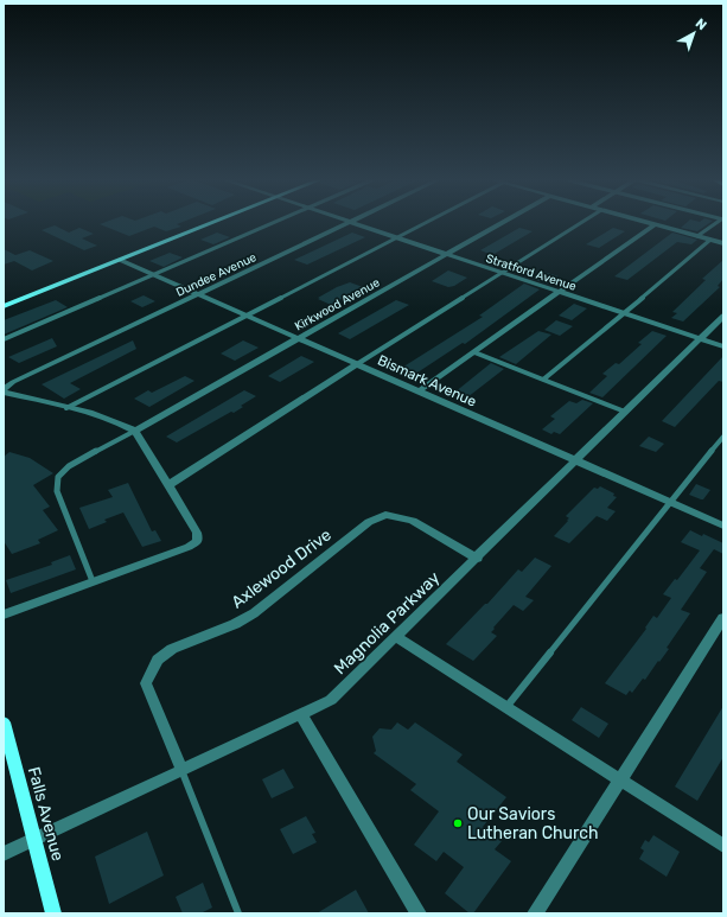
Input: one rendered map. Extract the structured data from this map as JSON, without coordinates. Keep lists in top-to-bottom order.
{
  "streets": {
    "main road": ["Falls Avenue"],
    "street": [
      "Stratford Avenue",
      "Dundee Avenue",
      "Kirkwood Avenue",
      "Bismark Avenue",
      "Axlewood Drive",
      "Magnolia Parkway"
    ]
  },
  "crossings": [
    ["Stratford Avenue", "Kirkwood Avenue"],
    ["Stratford Avenue", "Magnolia Parkway"],
    ["Dundee Avenue", "Bismark Avenue"],
    ["Kirkwood Avenue", "Bismark Avenue"],
    ["Bismark Avenue", "Magnolia Parkway"],
    ["Axlewood Drive", "Magnolia Parkway"],
    ["Magnolia Parkway", "Falls Avenue"]
  ],
  "places": ["Our Saviors Lutheran Church"],
  "north": "top right"
}
